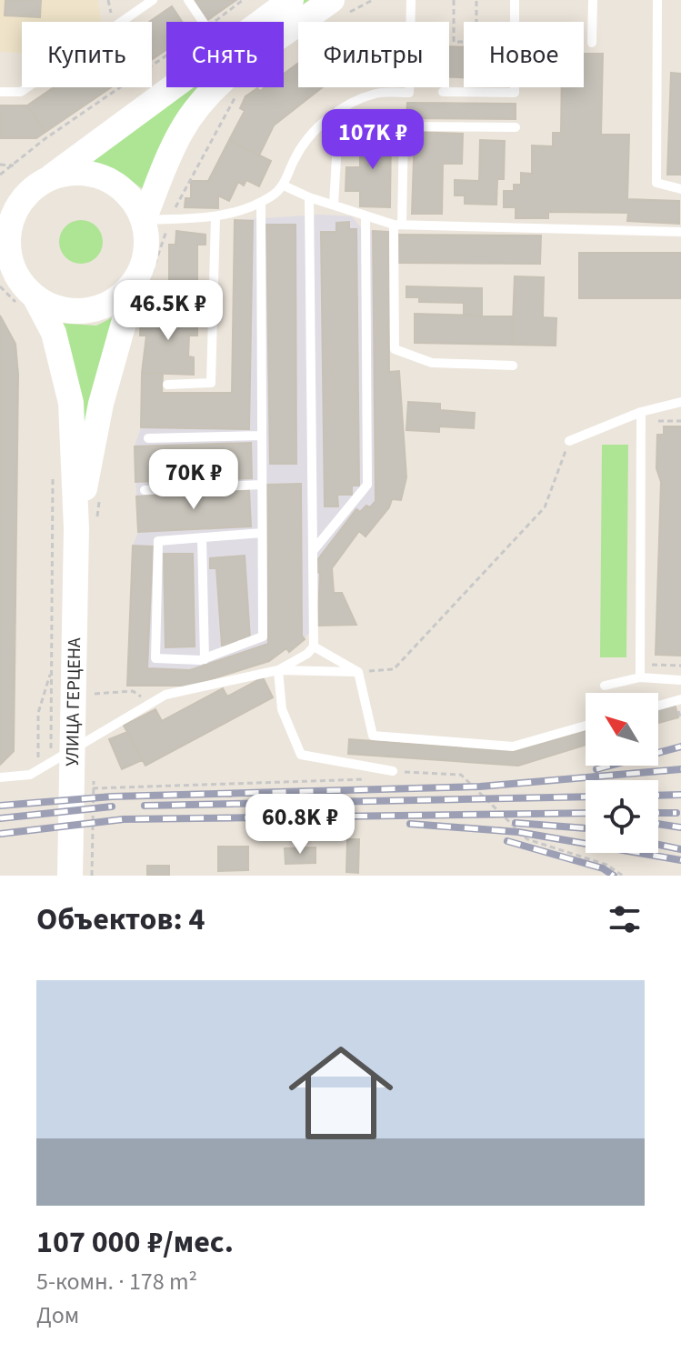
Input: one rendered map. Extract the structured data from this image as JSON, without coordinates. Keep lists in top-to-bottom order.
{
  "streets": {
    "main road": ["УЛИЦА ГЕРЦЕНА"]
  },
  "north": "top left",
  "page": {
    "chip": [
      "Купить",
      "Снять",
      "Фильтры",
      "Новое"
    ],
    "price": [
      "107K ₽",
      "46.5K ₽",
      "70K ₽",
      "60.8K ₽"
    ],
    "heading": "Объектов: 4",
    "list": [
      {
        "name": "107 000 ₽/мес.",
        "note": "5-комн. · 178 m² · Дом"
      }
    ]
  }
}
